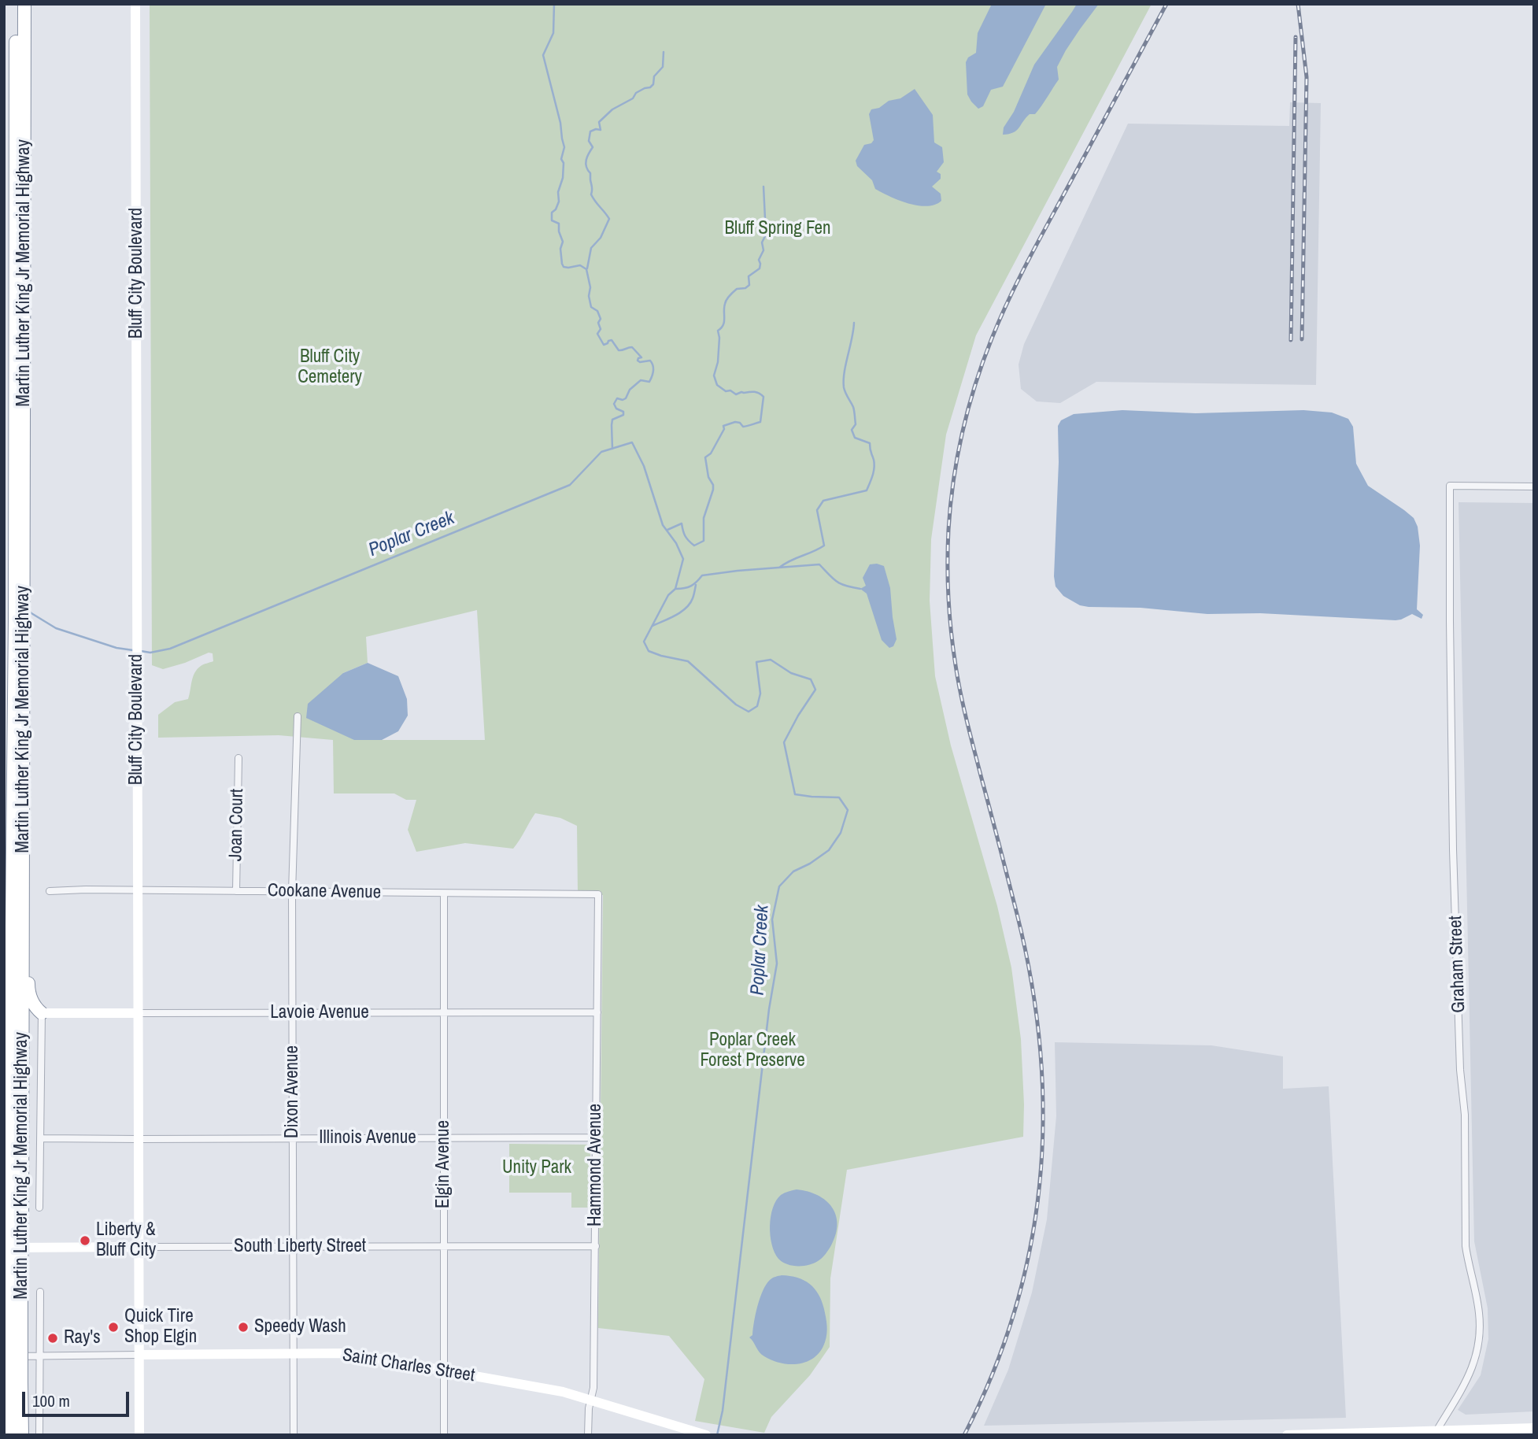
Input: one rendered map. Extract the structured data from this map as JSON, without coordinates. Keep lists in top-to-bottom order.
{
  "streets": {
    "highway": ["Martin Luther King Jr Memorial Highway"],
    "main road": [
      "Bluff City Boulevard",
      "Lavoie Avenue",
      "South Liberty Street",
      "Saint Charles Street"
    ],
    "street": [
      "Joan Court",
      "Cookane Avenue",
      "Graham Street",
      "Dixon Avenue",
      "Illinois Avenue",
      "Elgin Avenue",
      "Hammond Avenue"
    ]
  },
  "crossings": [
    ["Bluff City Boulevard", "Cookane Avenue"],
    ["Bluff City Boulevard", "Lavoie Avenue"],
    ["Bluff City Boulevard", "Illinois Avenue"],
    ["Bluff City Boulevard", "South Liberty Street"],
    ["Bluff City Boulevard", "Saint Charles Street"],
    ["Joan Court", "Cookane Avenue"],
    ["Cookane Avenue", "Dixon Avenue"],
    ["Cookane Avenue", "Elgin Avenue"],
    ["Cookane Avenue", "Hammond Avenue"],
    ["Lavoie Avenue", "Dixon Avenue"],
    ["Lavoie Avenue", "Elgin Avenue"],
    ["Lavoie Avenue", "Hammond Avenue"],
    ["Dixon Avenue", "Illinois Avenue"],
    ["Dixon Avenue", "South Liberty Street"],
    ["Dixon Avenue", "Saint Charles Street"],
    ["Illinois Avenue", "Elgin Avenue"],
    ["Illinois Avenue", "Hammond Avenue"],
    ["Elgin Avenue", "South Liberty Street"],
    ["Elgin Avenue", "Saint Charles Street"],
    ["Hammond Avenue", "South Liberty Street"],
    ["Hammond Avenue", "Saint Charles Street"]
  ],
  "water": ["Poplar Creek"],
  "parks": [
    "Bluff Spring Fen",
    "Bluff City Cemetery",
    "Poplar Creek Forest Preserve",
    "Unity Park"
  ],
  "places": [
    "Liberty & Bluff City",
    "Quick Tire Shop Elgin",
    "Speedy Wash",
    "Ray's"
  ],
  "scale_bar": "100 m"
}
